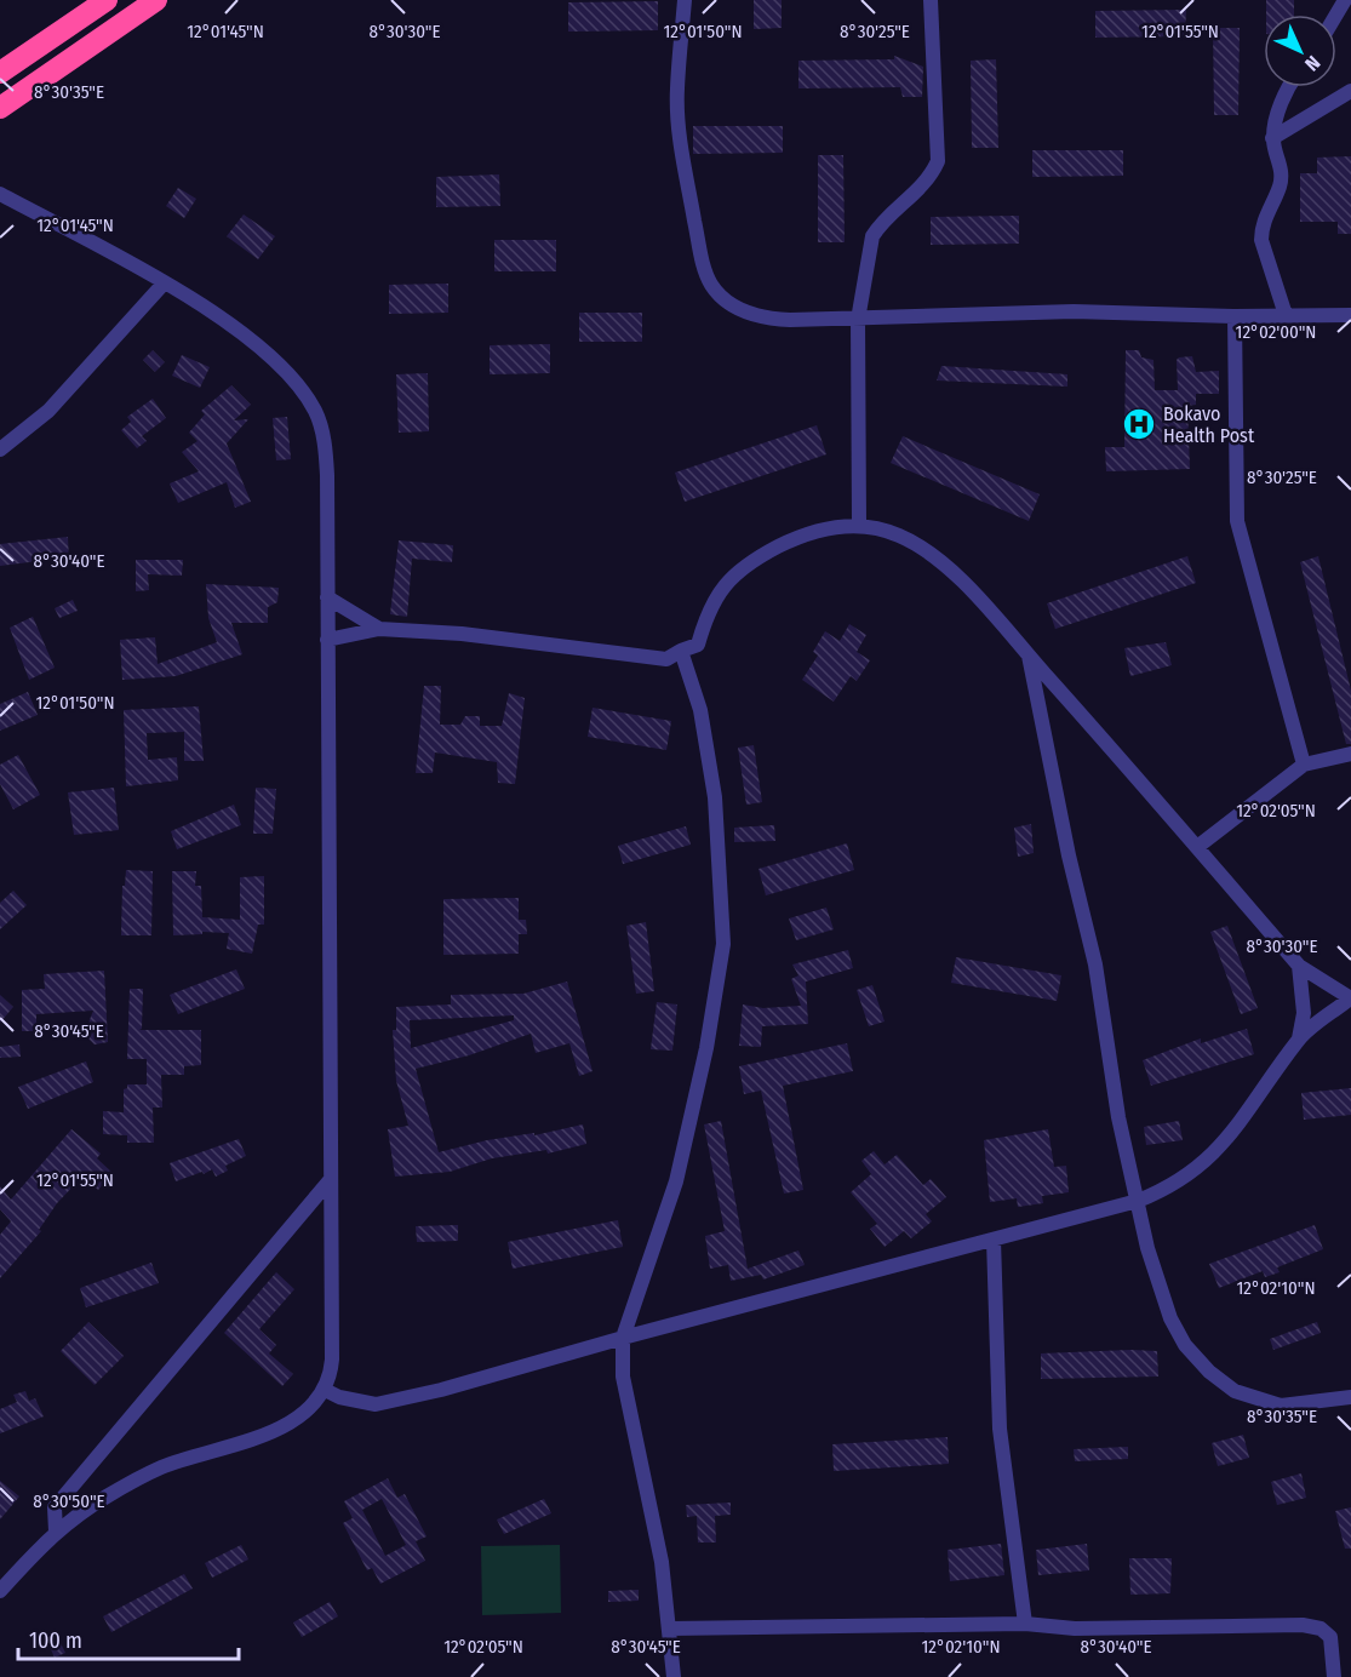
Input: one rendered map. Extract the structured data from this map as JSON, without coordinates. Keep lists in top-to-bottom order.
{
  "places": {
    "hospital": ["Bokavo Health Post"]
  },
  "scale_bar": "100 m",
  "north": "bottom right",
  "coordinates": [
    "12°01'45\"N",
    "8°30'30\"E",
    "12°01'50\"N",
    "8°30'25\"E",
    "12°01'55\"N",
    "8°30'35\"E",
    "12°02'00\"N",
    "8°30'40\"E",
    "12°02'05\"N",
    "8°30'45\"E",
    "12°02'10\"N",
    "8°30'50\"E"
  ]
}
